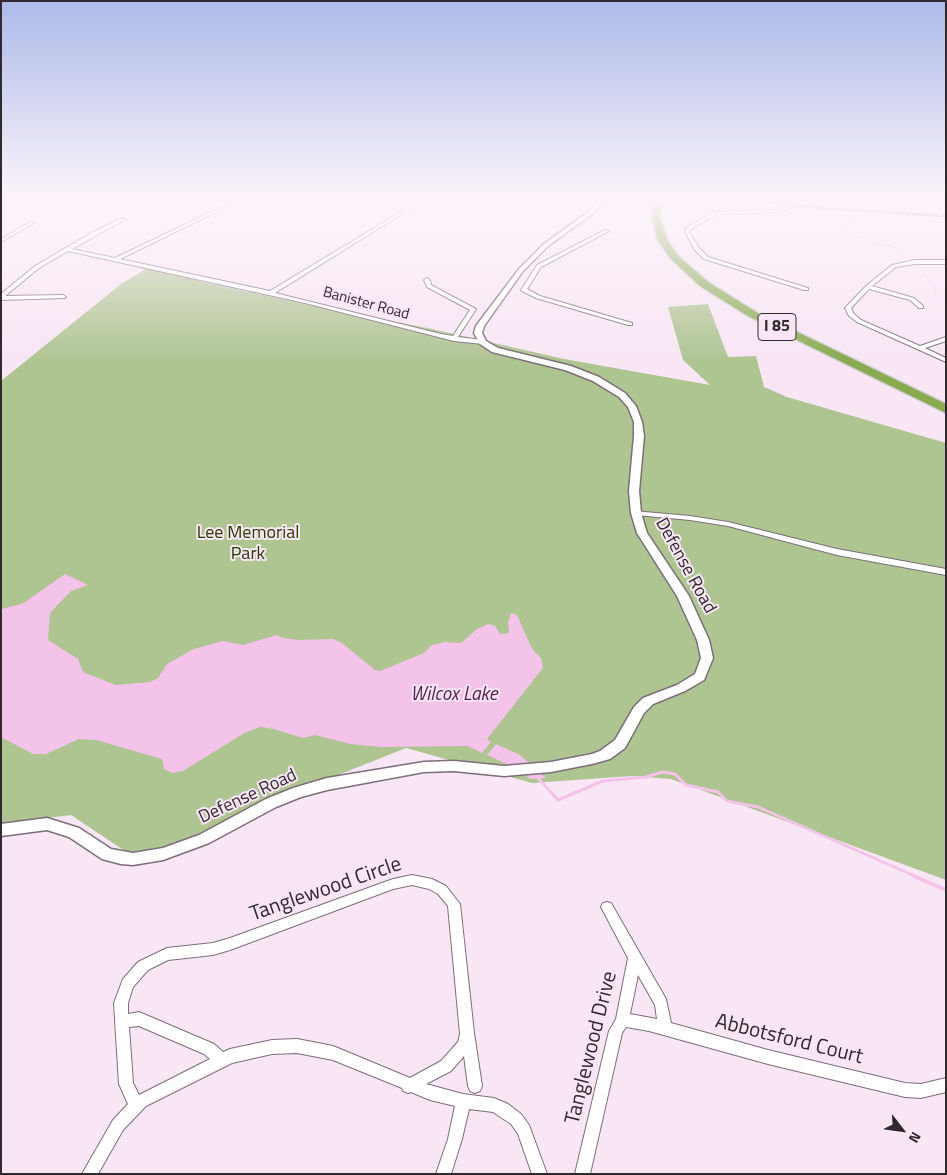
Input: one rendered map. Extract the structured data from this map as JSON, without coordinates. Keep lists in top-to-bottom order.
{
  "streets": {
    "highway": ["I 85"],
    "street": [
      "Banister Road",
      "Defense Road",
      "Tanglewood Circle",
      "Abbotsford Court",
      "Tanglewood Drive"
    ]
  },
  "crossings": [
    ["Banister Road", "Defense Road"],
    ["Abbotsford Court", "Tanglewood Drive"]
  ],
  "water": ["Wilcox Lake"],
  "parks": ["Lee Memorial Park"],
  "north": "bottom right"
}
